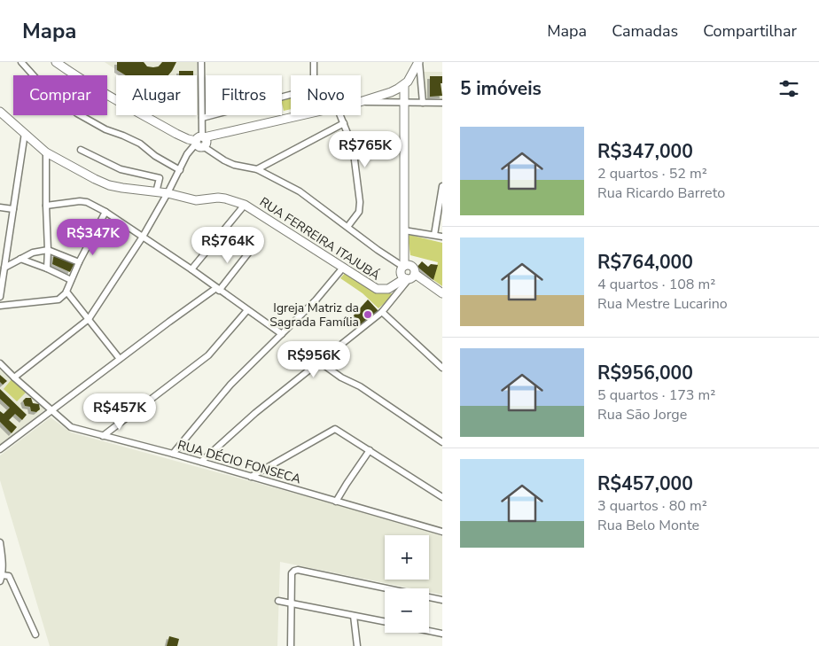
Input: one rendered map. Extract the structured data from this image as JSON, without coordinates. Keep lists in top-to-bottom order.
{
  "streets": {
    "street": ["RUA FERREIRA ITAJUBÁ", "RUA DÉCIO FONSECA"]
  },
  "places": ["Igreja Matriz da Sagrada Família"],
  "page": {
    "header": "Mapa",
    "nav": ["Mapa", "Camadas", "Compartilhar"],
    "heading": "5 imóveis",
    "chip": [
      "Comprar",
      "Alugar",
      "Filtros",
      "Novo"
    ],
    "list": [
      {
        "name": "R$347,000",
        "note": "2 quartos · 52 m² · Rua Ricardo Barreto"
      },
      {
        "name": "R$764,000",
        "note": "4 quartos · 108 m² · Rua Mestre Lucarino"
      },
      {
        "name": "R$956,000",
        "note": "5 quartos · 173 m² · Rua São Jorge"
      },
      {
        "name": "R$457,000",
        "note": "3 quartos · 80 m² · Rua Belo Monte"
      }
    ],
    "price": [
      "R$765K",
      "R$347K",
      "R$764K",
      "R$956K",
      "R$457K"
    ],
    "map_buttons": ["+", "−"]
  }
}
